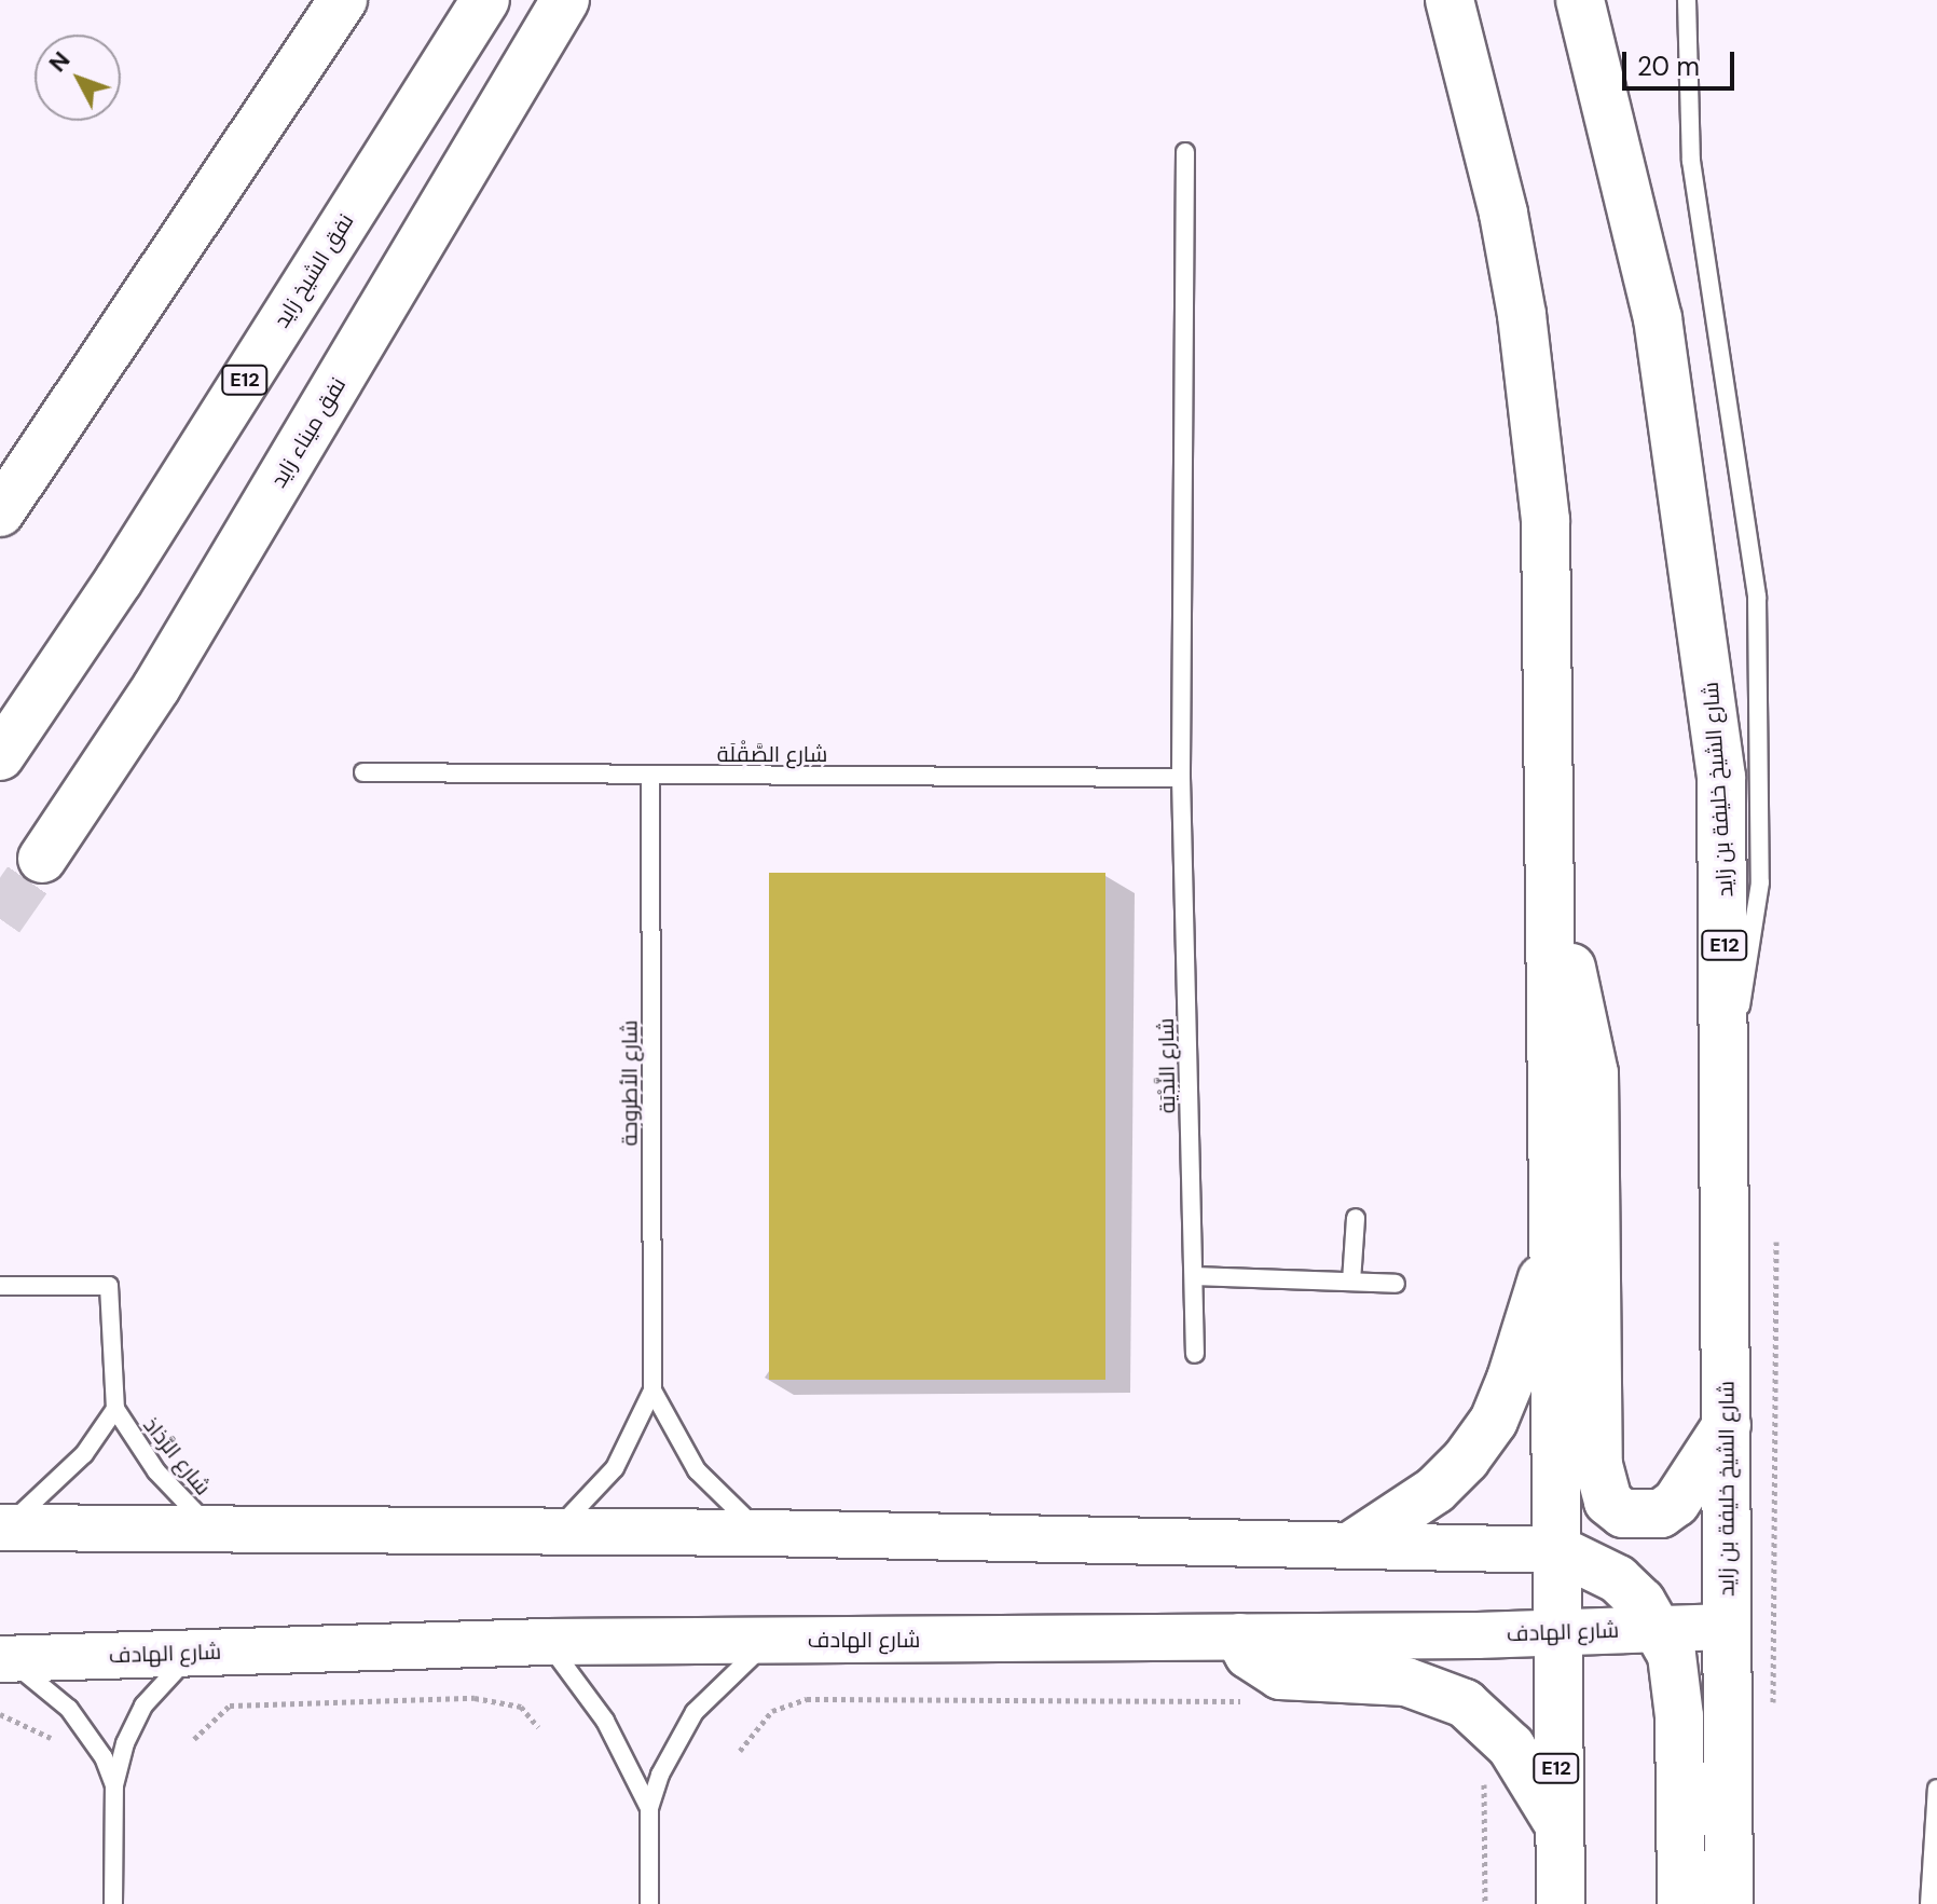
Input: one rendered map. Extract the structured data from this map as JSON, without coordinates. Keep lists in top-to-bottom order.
{
  "streets": {
    "main road": [
      "نفق الشيخ زايد",
      "E12",
      "نفق ميناء زايد",
      "شارع الشيخ خليفة بن زايد"
    ],
    "street": ["شارع الهادف"],
    "lane": [
      "شارع الصَّقْلَة",
      "شارع النَّدْيَة",
      "شارع الأطروحة",
      "شارع الرَّذاذ"
    ]
  },
  "crossings": [
    ["E12", "شارع الهادف"],
    ["شارع الصَّقْلَة", "شارع النَّدْيَة"],
    ["شارع الصَّقْلَة", "شارع الأطروحة"],
    ["شارع الشيخ خليفة بن زايد", "شارع الهادف"]
  ],
  "scale_bar": "20 m",
  "north": "top left"
}
